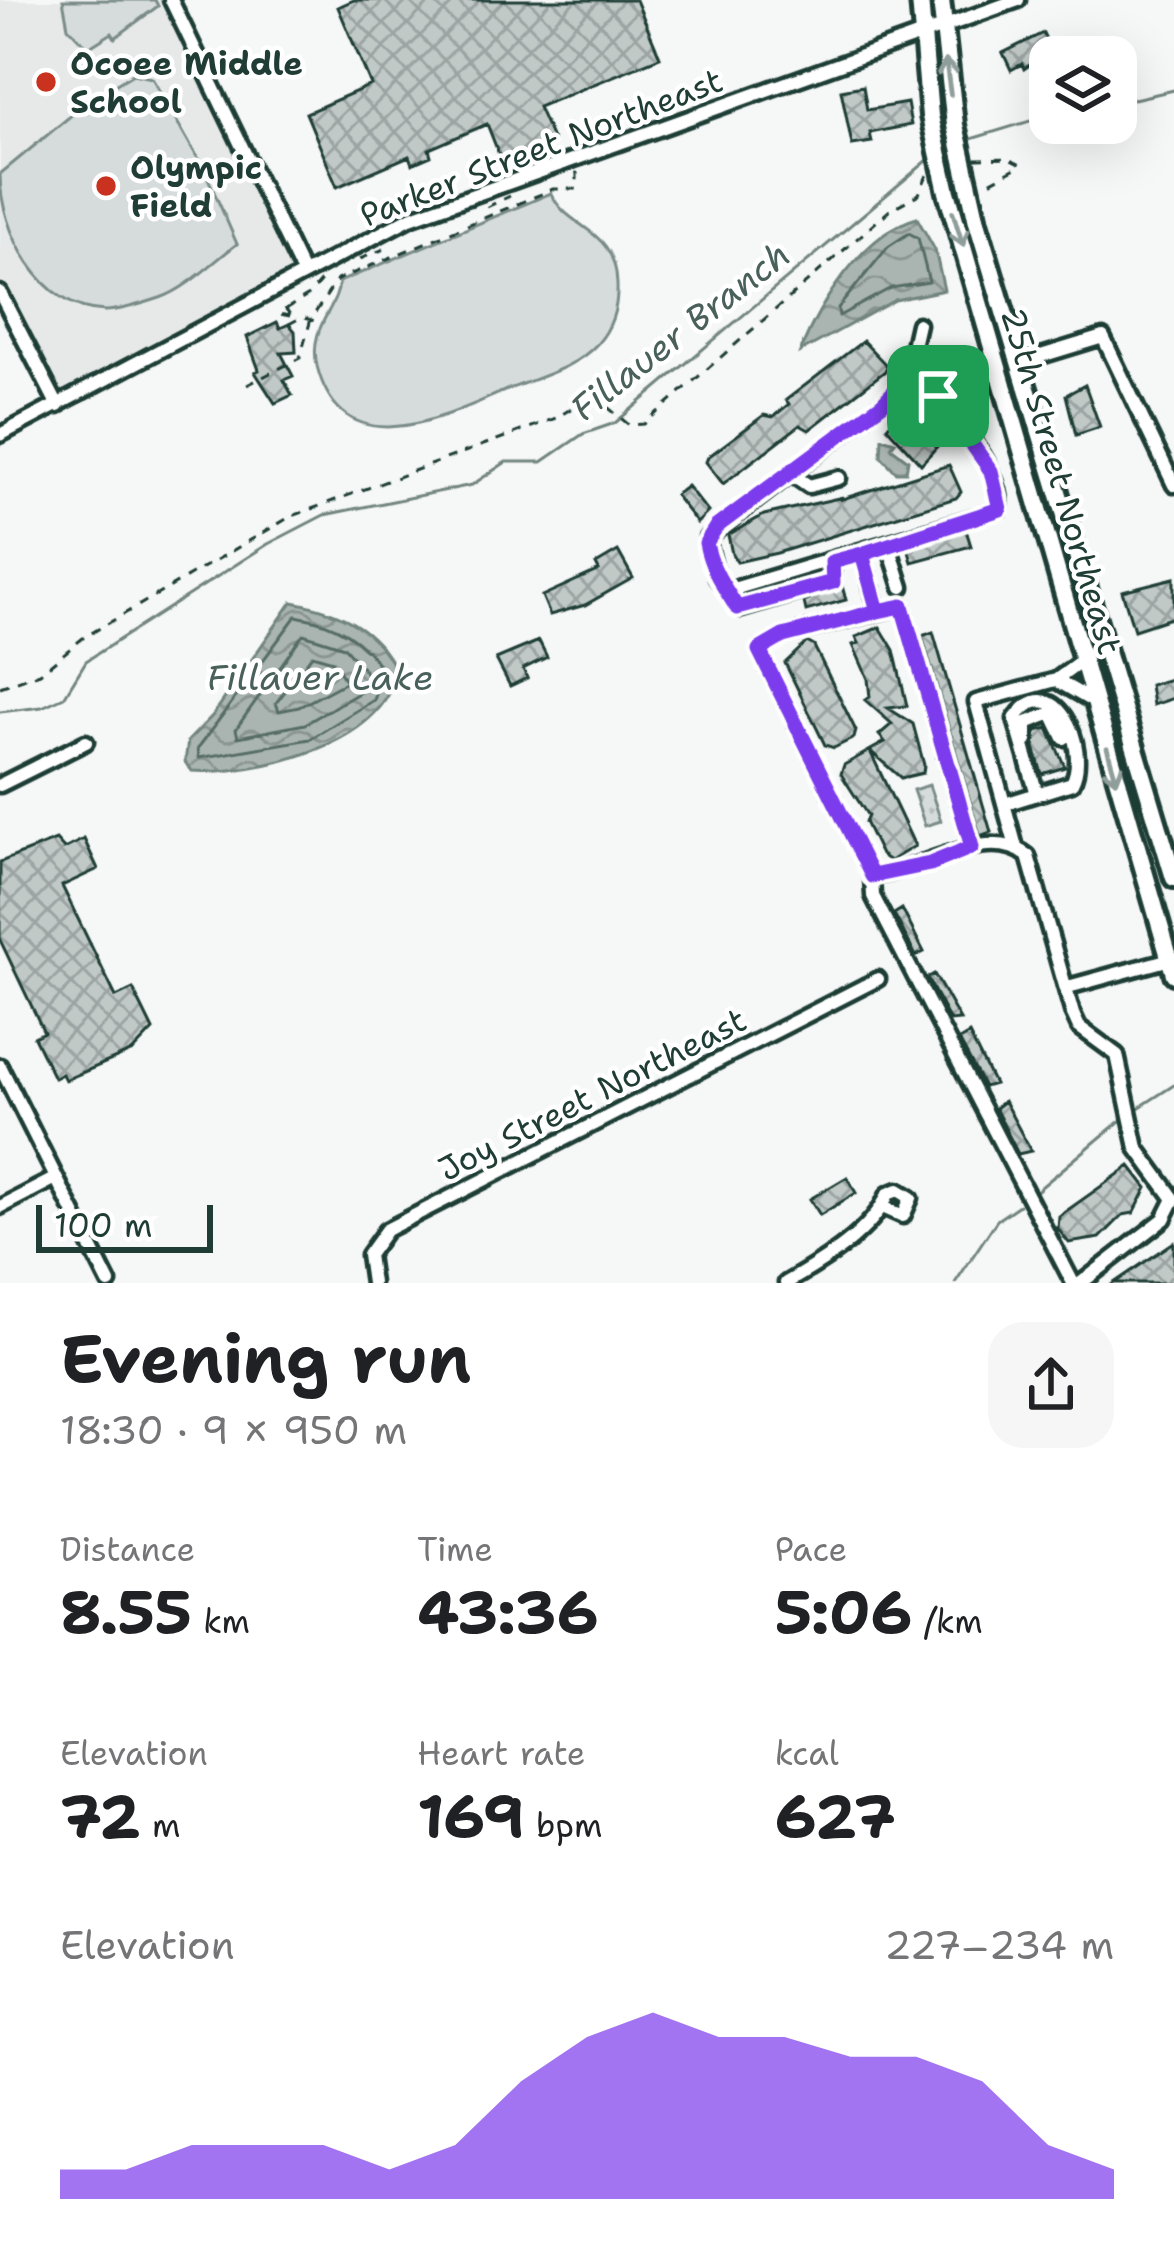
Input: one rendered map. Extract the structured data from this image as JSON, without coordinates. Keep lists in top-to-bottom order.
{
  "streets": {
    "highway": ["25th Street Northeast"],
    "street": ["Parker Street Northeast", "Joy Street Northeast"]
  },
  "crossings": [
    ["Parker Street Northeast", "25th Street Northeast"]
  ],
  "water": ["Fillauer Branch", "Fillauer Lake"],
  "places": ["Ocoee Middle School", "Olympic Field"],
  "scale_bar": "100 m",
  "page": {
    "scale": "100 m",
    "heading": ["Evening run", "18:30 · 9 × 950 m"],
    "stats": [
      ["Distance", "8.55 km"],
      ["Time", "43:36"],
      ["Pace", "5:06 /km"],
      ["Elevation", "72 m"],
      ["Heart rate", "169 bpm"],
      ["kcal", "627"]
    ],
    "chart": ["Elevation", "227–234 m"]
  }
}
